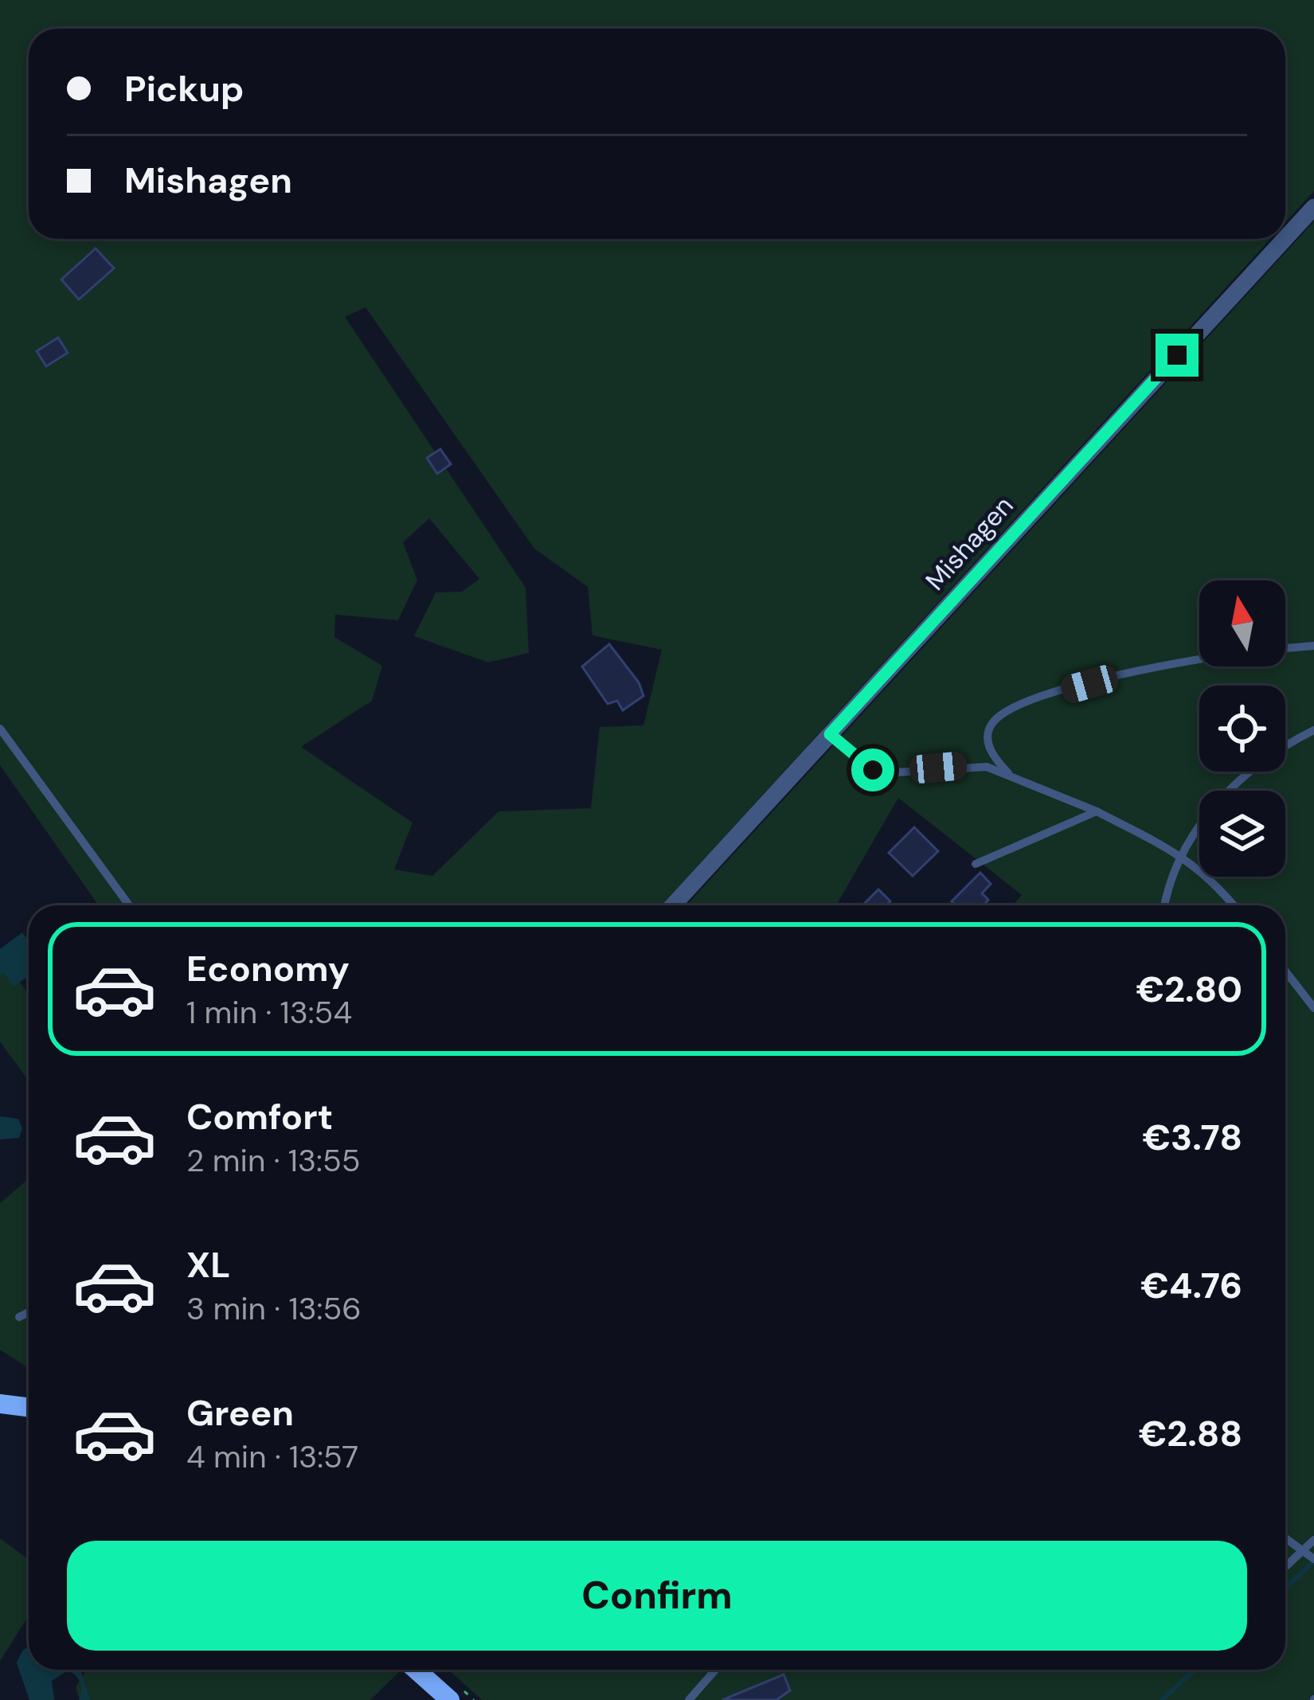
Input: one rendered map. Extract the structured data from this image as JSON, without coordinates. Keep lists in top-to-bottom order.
{
  "streets": {
    "street": ["Mishagen"]
  },
  "north": "top",
  "page": {
    "banner": ["Pickup", "Mishagen"],
    "list": [
      {
        "name": "Economy",
        "note": "1 min · 13:54",
        "value": "€2.80"
      },
      {
        "name": "Comfort",
        "note": "2 min · 13:55",
        "value": "€3.78"
      },
      {
        "name": "XL",
        "note": "3 min · 13:56",
        "value": "€4.76"
      },
      {
        "name": "Green",
        "note": "4 min · 13:57",
        "value": "€2.88"
      }
    ],
    "buttons": "Confirm"
  }
}
